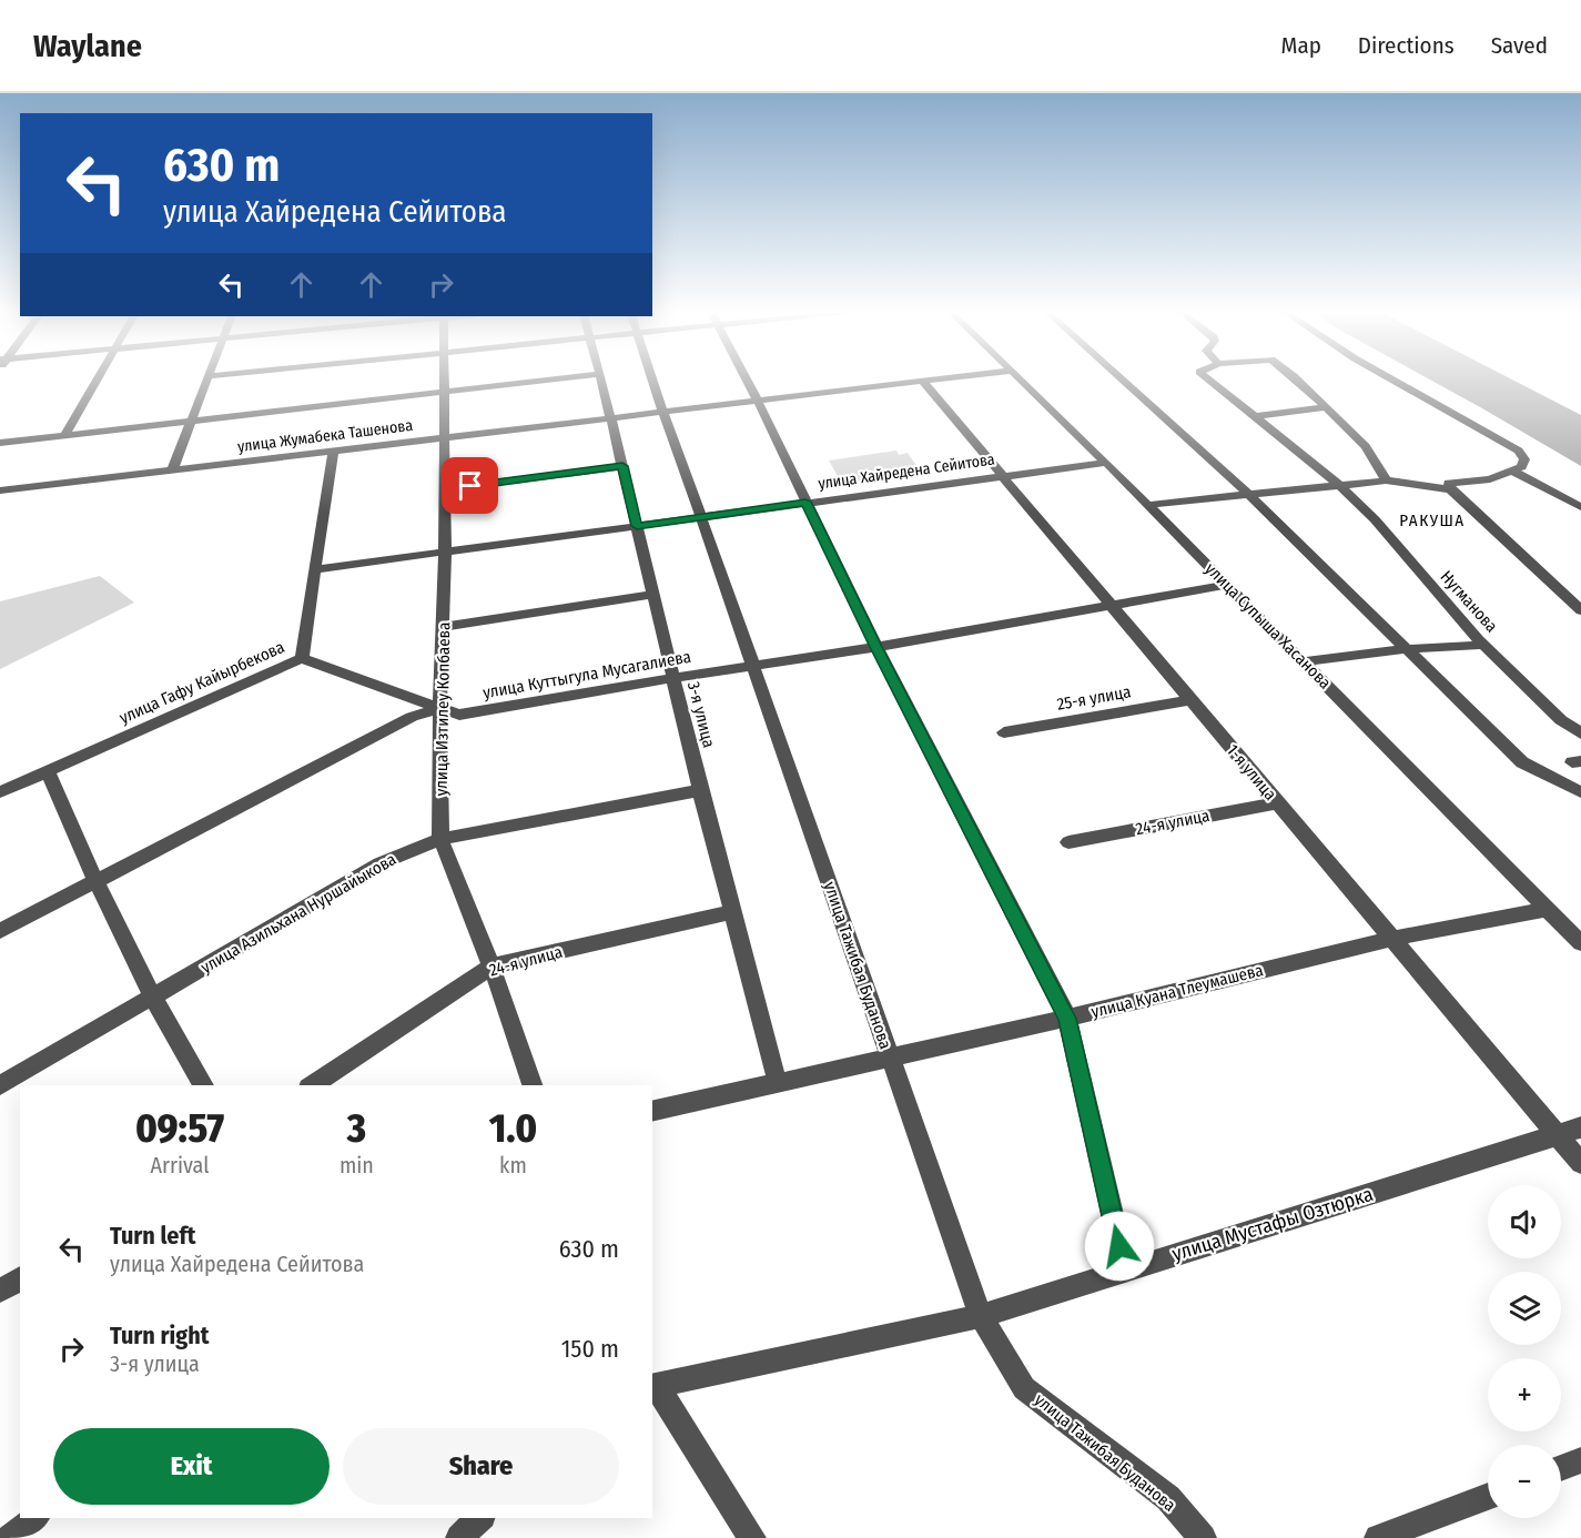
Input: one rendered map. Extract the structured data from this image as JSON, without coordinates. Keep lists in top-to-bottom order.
{
  "streets": {
    "street": [
      "улица Жумабека Ташенова",
      "улица Хайредена Сейитова",
      "Нугманова",
      "улица Супыша Хасанова",
      "улица Куттыгула Мусагалиева",
      "улица Гафу Кайырбекова",
      "25-я улица",
      "улица Изтилеу Копбаева",
      "3-я улица",
      "1-я улица",
      "24-я улица",
      "улица Азильхана Нуршайыкова",
      "улица Тажибая Буданова",
      "улица Куана Тлеумашева",
      "улица Мустафы Озтюрка"
    ]
  },
  "crossings": [
    ["улица Жумабека Ташенова", "улица Гафу Кайырбекова"],
    ["улица Жумабека Ташенова", "улица Изтилеу Копбаева"],
    ["улица Жумабека Ташенова", "3-я улица"],
    ["улица Жумабека Ташенова", "1-я улица"],
    ["улица Жумабека Ташенова", "улица Тажибая Буданова"],
    ["улица Хайредена Сейитова", "улица Супыша Хасанова"],
    ["улица Хайредена Сейитова", "улица Гафу Кайырбекова"],
    ["улица Хайредена Сейитова", "улица Изтилеу Копбаева"],
    ["улица Хайредена Сейитова", "3-я улица"],
    ["улица Хайредена Сейитова", "1-я улица"],
    ["улица Хайредена Сейитова", "улица Тажибая Буданова"],
    ["улица Супыша Хасанова", "улица Куттыгула Мусагалиева"],
    ["улица Супыша Хасанова", "улица Куана Тлеумашева"],
    ["улица Куттыгула Мусагалиева", "улица Изтилеу Копбаева"],
    ["улица Куттыгула Мусагалиева", "3-я улица"],
    ["улица Куттыгула Мусагалиева", "1-я улица"],
    ["улица Куттыгула Мусагалиева", "улица Тажибая Буданова"],
    ["25-я улица", "1-я улица"],
    ["улица Изтилеу Копбаева", "24-я улица"],
    ["улица Изтилеу Копбаева", "улица Азильхана Нуршайыкова"],
    ["3-я улица", "24-я улица"],
    ["3-я улица", "улица Азильхана Нуршайыкова"],
    ["3-я улица", "улица Куана Тлеумашева"],
    ["1-я улица", "24-я улица"],
    ["1-я улица", "улица Куана Тлеумашева"],
    ["1-я улица", "улица Мустафы Озтюрка"],
    ["улица Тажибая Буданова", "улица Куана Тлеумашева"],
    ["улица Тажибая Буданова", "улица Мустафы Озтюрка"]
  ],
  "districts": ["РАКУША"],
  "page": {
    "header": "Waylane",
    "nav": ["Map", "Directions", "Saved"],
    "turn": ["630 m", "улица Хайредена Сейитова"],
    "eta": [
      "09:57",
      "Arrival",
      "3",
      "min",
      "1.0",
      "km"
    ],
    "map_buttons": ["+", "−"],
    "list": [
      {
        "name": "Turn left",
        "note": "улица Хайредена Сейитова",
        "value": "630 m"
      },
      {
        "name": "Turn right",
        "note": "3-я улица",
        "value": "150 m"
      }
    ],
    "buttons": ["Exit", "Share"]
  }
}
